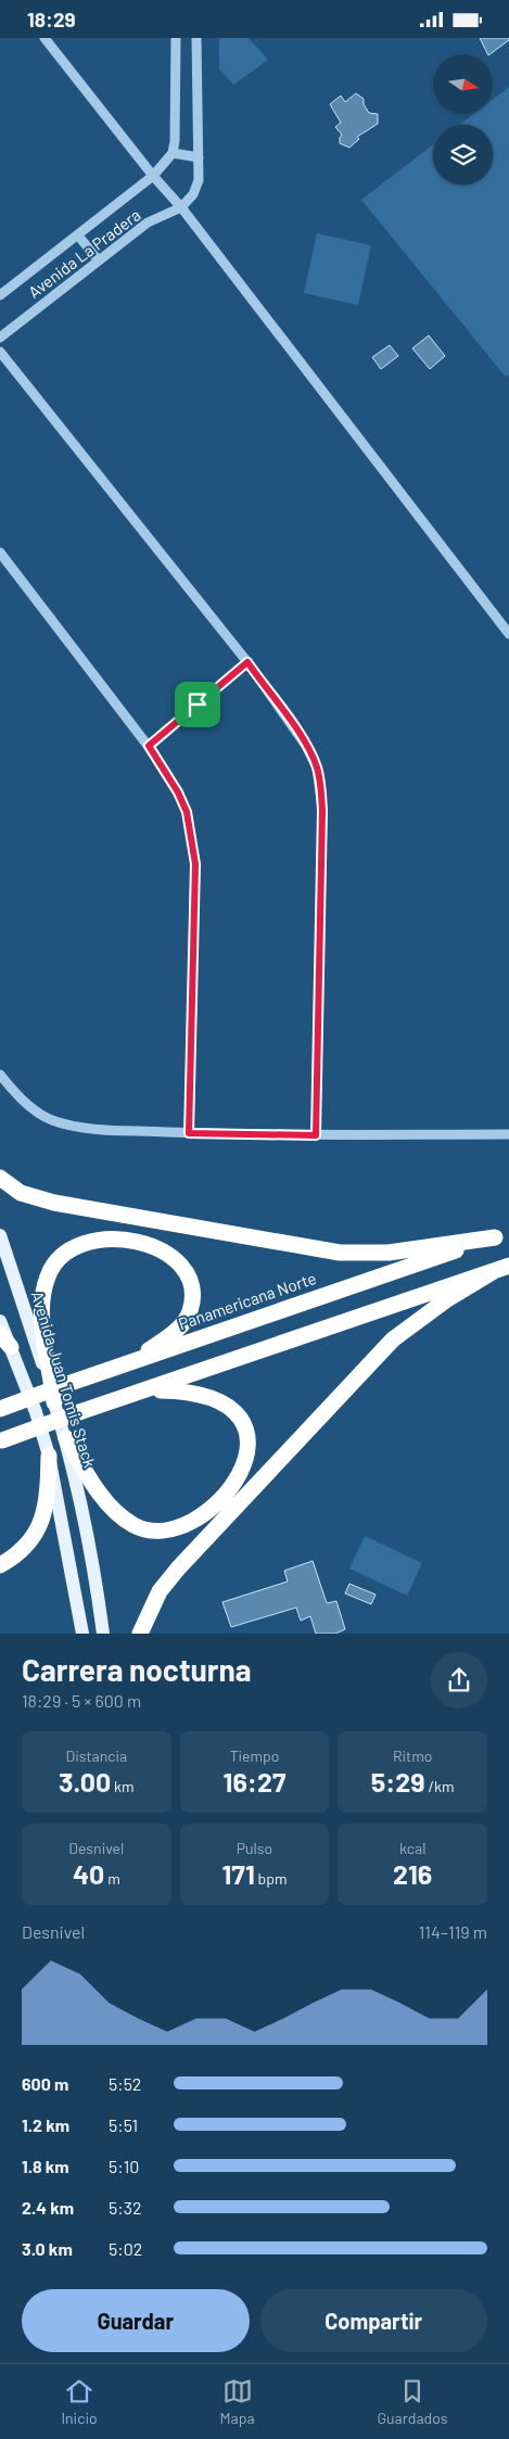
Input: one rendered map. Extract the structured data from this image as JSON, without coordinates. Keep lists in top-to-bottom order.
{
  "streets": {
    "highway": ["Panamericana Norte"],
    "main road": ["Avenida Juan Tomis Stack"],
    "street": ["Avenida La Pradera"]
  },
  "north": "right",
  "page": {
    "status": "18:29",
    "heading": ["Carrera nocturna", "18:29 · 5 × 600 m"],
    "stats": [
      ["Distancia", "3.00 km"],
      ["Tiempo", "16:27"],
      ["Ritmo", "5:29 /km"],
      ["Desnivel", "40 m"],
      ["Pulso", "171 bpm"],
      ["kcal", "216"]
    ],
    "chart": ["Desnivel", "114–119 m"],
    "list": [
      {
        "name": "600 m",
        "note": "5:52"
      },
      {
        "name": "1.2 km",
        "note": "5:51"
      },
      {
        "name": "1.8 km",
        "note": "5:10"
      },
      {
        "name": "2.4 km",
        "note": "5:32"
      },
      {
        "name": "3.0 km",
        "note": "5:02"
      }
    ],
    "buttons": ["Guardar", "Compartir"],
    "tabs": ["Inicio", "Mapa", "Guardados"]
  }
}
